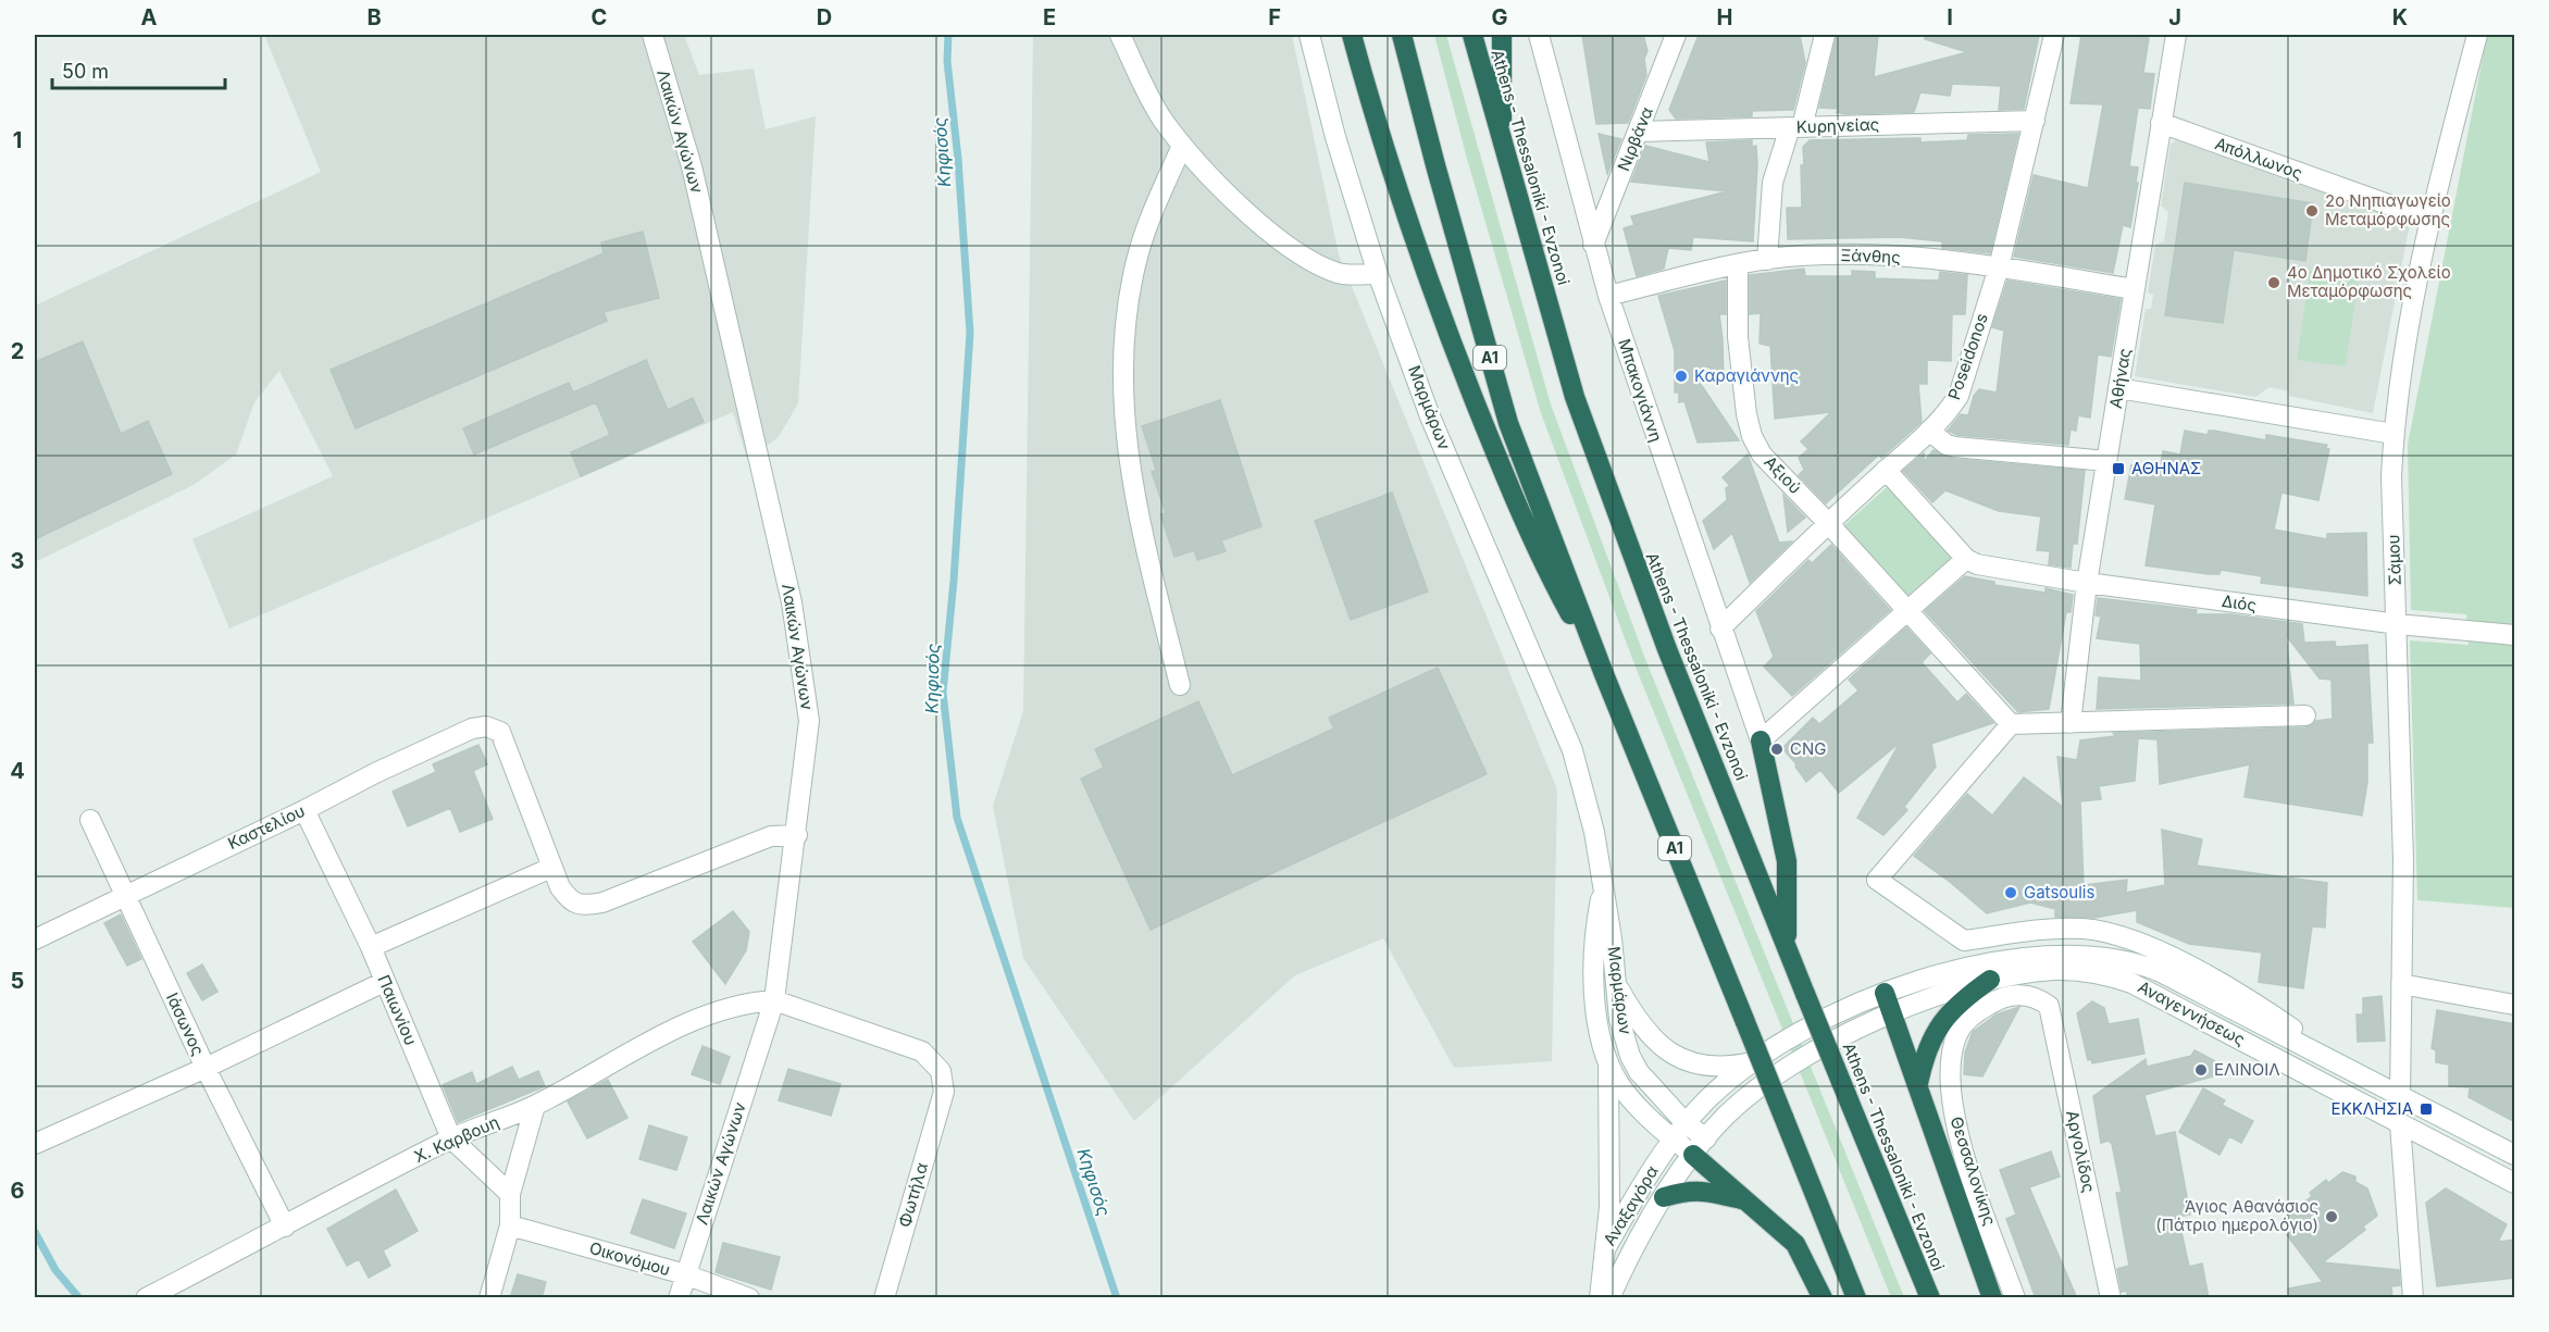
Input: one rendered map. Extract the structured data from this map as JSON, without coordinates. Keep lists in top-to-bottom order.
{
  "streets": {
    "highway": ["Athens - Thessaloniki - Evzonoi", "Α1"],
    "street": [
      "Κυρηνείας",
      "Λαικών Αγώνων",
      "Νιρβάνα",
      "Απόλλωνος",
      "Ξάνθης",
      "Poseidonos",
      "Αθήνας",
      "Μπακογιάννη",
      "Μαρμάρων",
      "Αξιού",
      "Σάμου",
      "Διός",
      "Καστελίου",
      "Παιωνίου",
      "Αναγεννήσεως",
      "Ιάσωνος",
      "Χ. Καρβουη",
      "Αργολίδος",
      "Θεσσαλονίκης",
      "Φωτήλα",
      "Αναξαγόρα",
      "Οικονόμου"
    ]
  },
  "crossings": [
    ["Κυρηνείας", "Νιρβάνα"],
    ["Κυρηνείας", "Poseidonos"],
    ["Λαικών Αγώνων", "Χ. Καρβουη"],
    ["Λαικών Αγώνων", "Φωτήλα"],
    ["Λαικών Αγώνων", "Οικονόμου"],
    ["Νιρβάνα", "Μπακογιάννη"],
    ["Απόλλωνος", "Αθήνας"],
    ["Απόλλωνος", "Σάμου"],
    ["Ξάνθης", "Poseidonos"],
    ["Ξάνθης", "Αθήνας"],
    ["Ξάνθης", "Μπακογιάννη"],
    ["Ξάνθης", "Αξιού"],
    ["Poseidonos", "Μπακογιάννη"],
    ["Poseidonos", "Αξιού"],
    ["Αθήνας", "Διός"],
    ["Μαρμάρων", "Αναγεννήσεως"],
    ["Μαρμάρων", "Αναξαγόρα"],
    ["Σάμου", "Διός"],
    ["Σάμου", "Αναγεννήσεως"],
    ["Καστελίου", "Παιωνίου"],
    ["Καστελίου", "Ιάσωνος"],
    ["Παιωνίου", "Χ. Καρβουη"],
    ["Αναγεννήσεως", "Αναξαγόρα"],
    ["Ιάσωνος", "Χ. Καρβουη"],
    ["Χ. Καρβουη", "Φωτήλα"],
    ["Αργολίδος", "Θεσσαλονίκης"]
  ],
  "water": ["Κηφισός"],
  "places": {
    "other": [
      "2ο Νηπιαγωγείο Μεταμόρφωσης",
      "4ο Δημοτικό Σχολείο Μεταμόρφωσης",
      "Καραγιάννης",
      "CNG",
      "Gatsoulis",
      "ΕΛΙΝΟΙΛ",
      "Άγιος Αθανάσιος (Πάτριο ημερολόγιο)"
    ],
    "transit": ["ΑΘΗΝΑΣ", "ΕΚΚΛΗΣΙΑ"]
  },
  "scale_bar": "50 m",
  "grid": {
    "columns": [
      "A",
      "B",
      "C",
      "D",
      "E",
      "F",
      "G",
      "H",
      "I",
      "J",
      "K"
    ],
    "rows": [
      "1",
      "2",
      "3",
      "4",
      "5",
      "6"
    ]
  }
}
